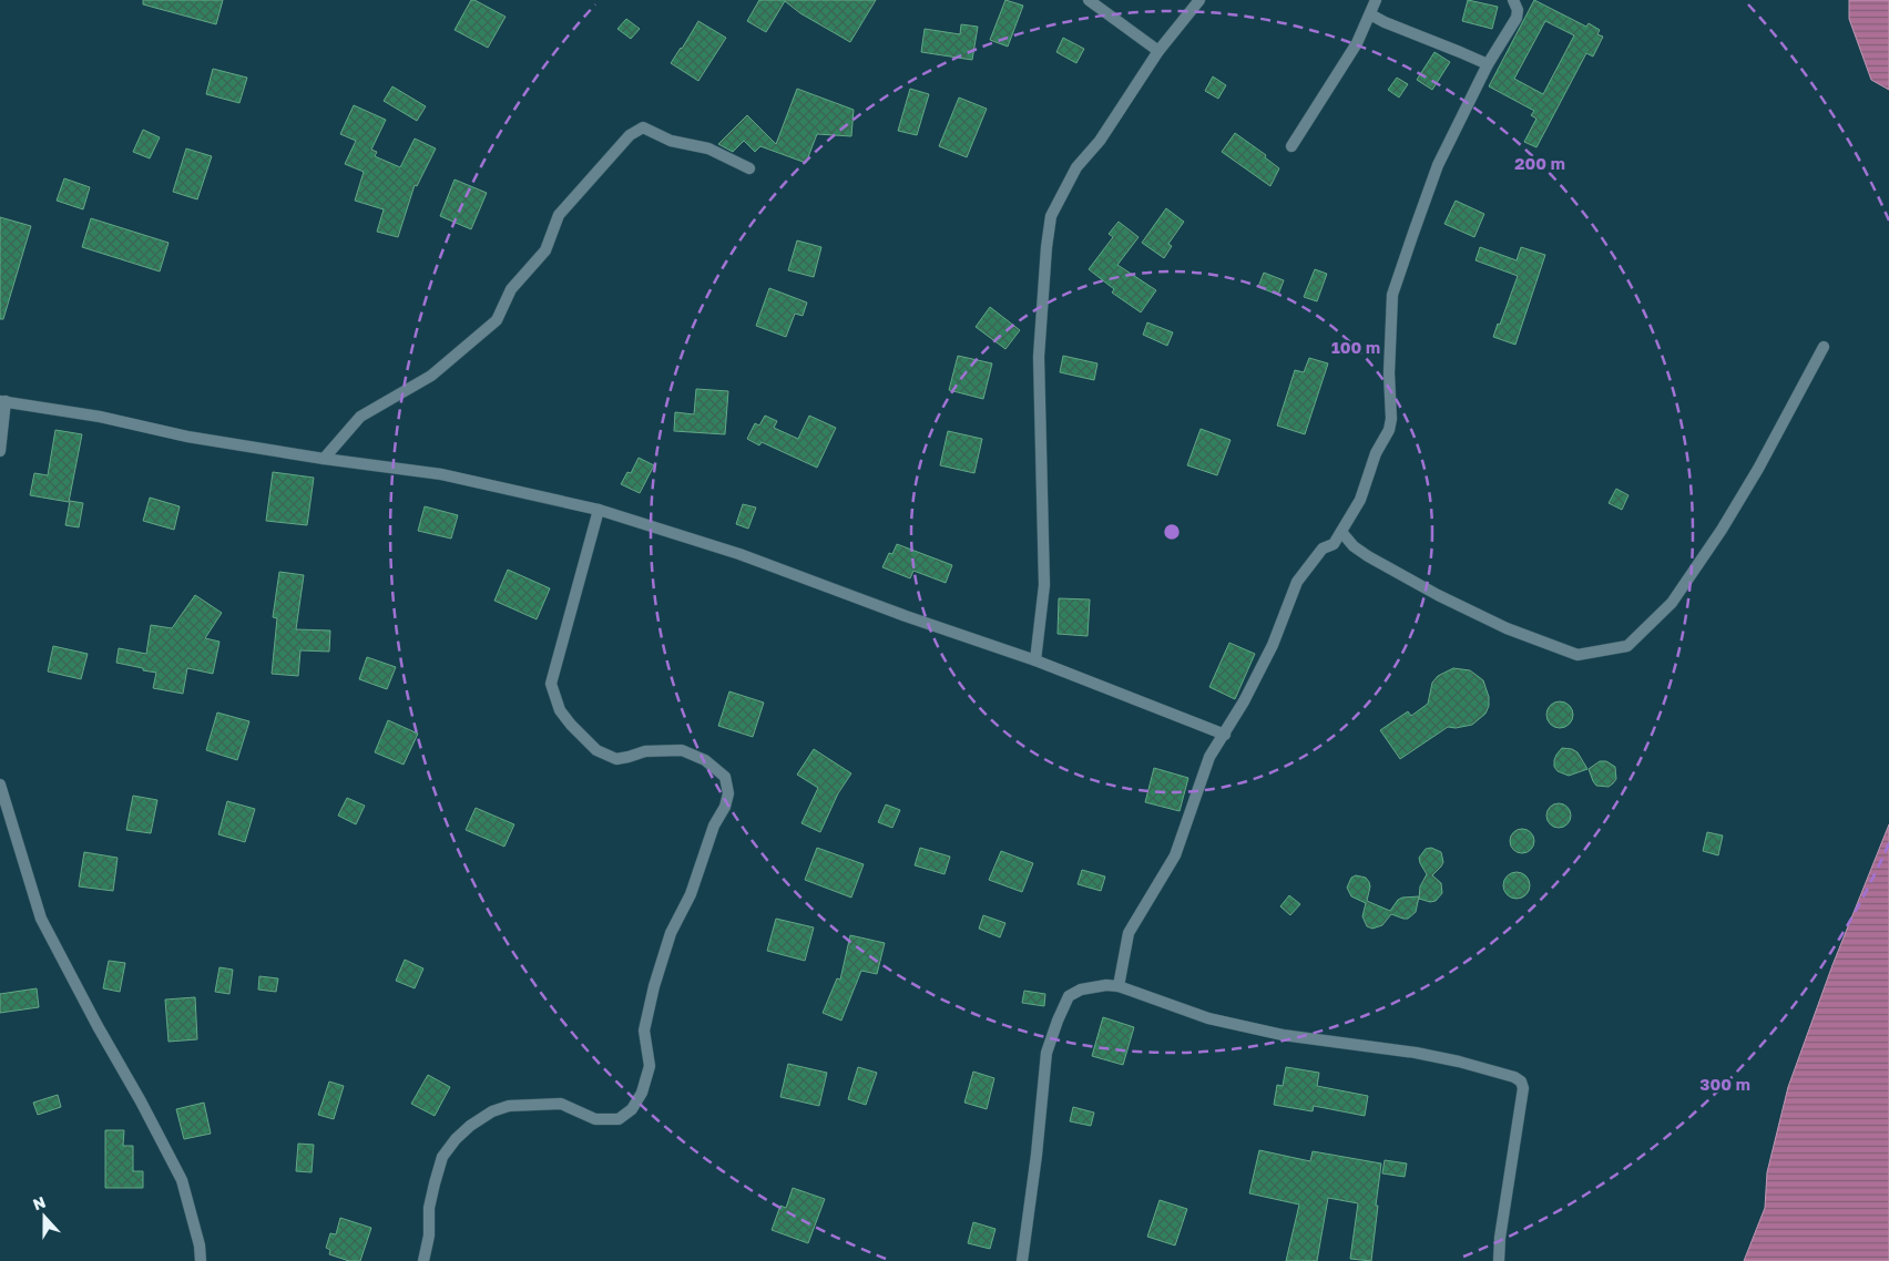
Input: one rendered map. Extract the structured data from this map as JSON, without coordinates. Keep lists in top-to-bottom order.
{
  "north": "top",
  "rings": ["200 m", "100 m", "300 m"]
}
